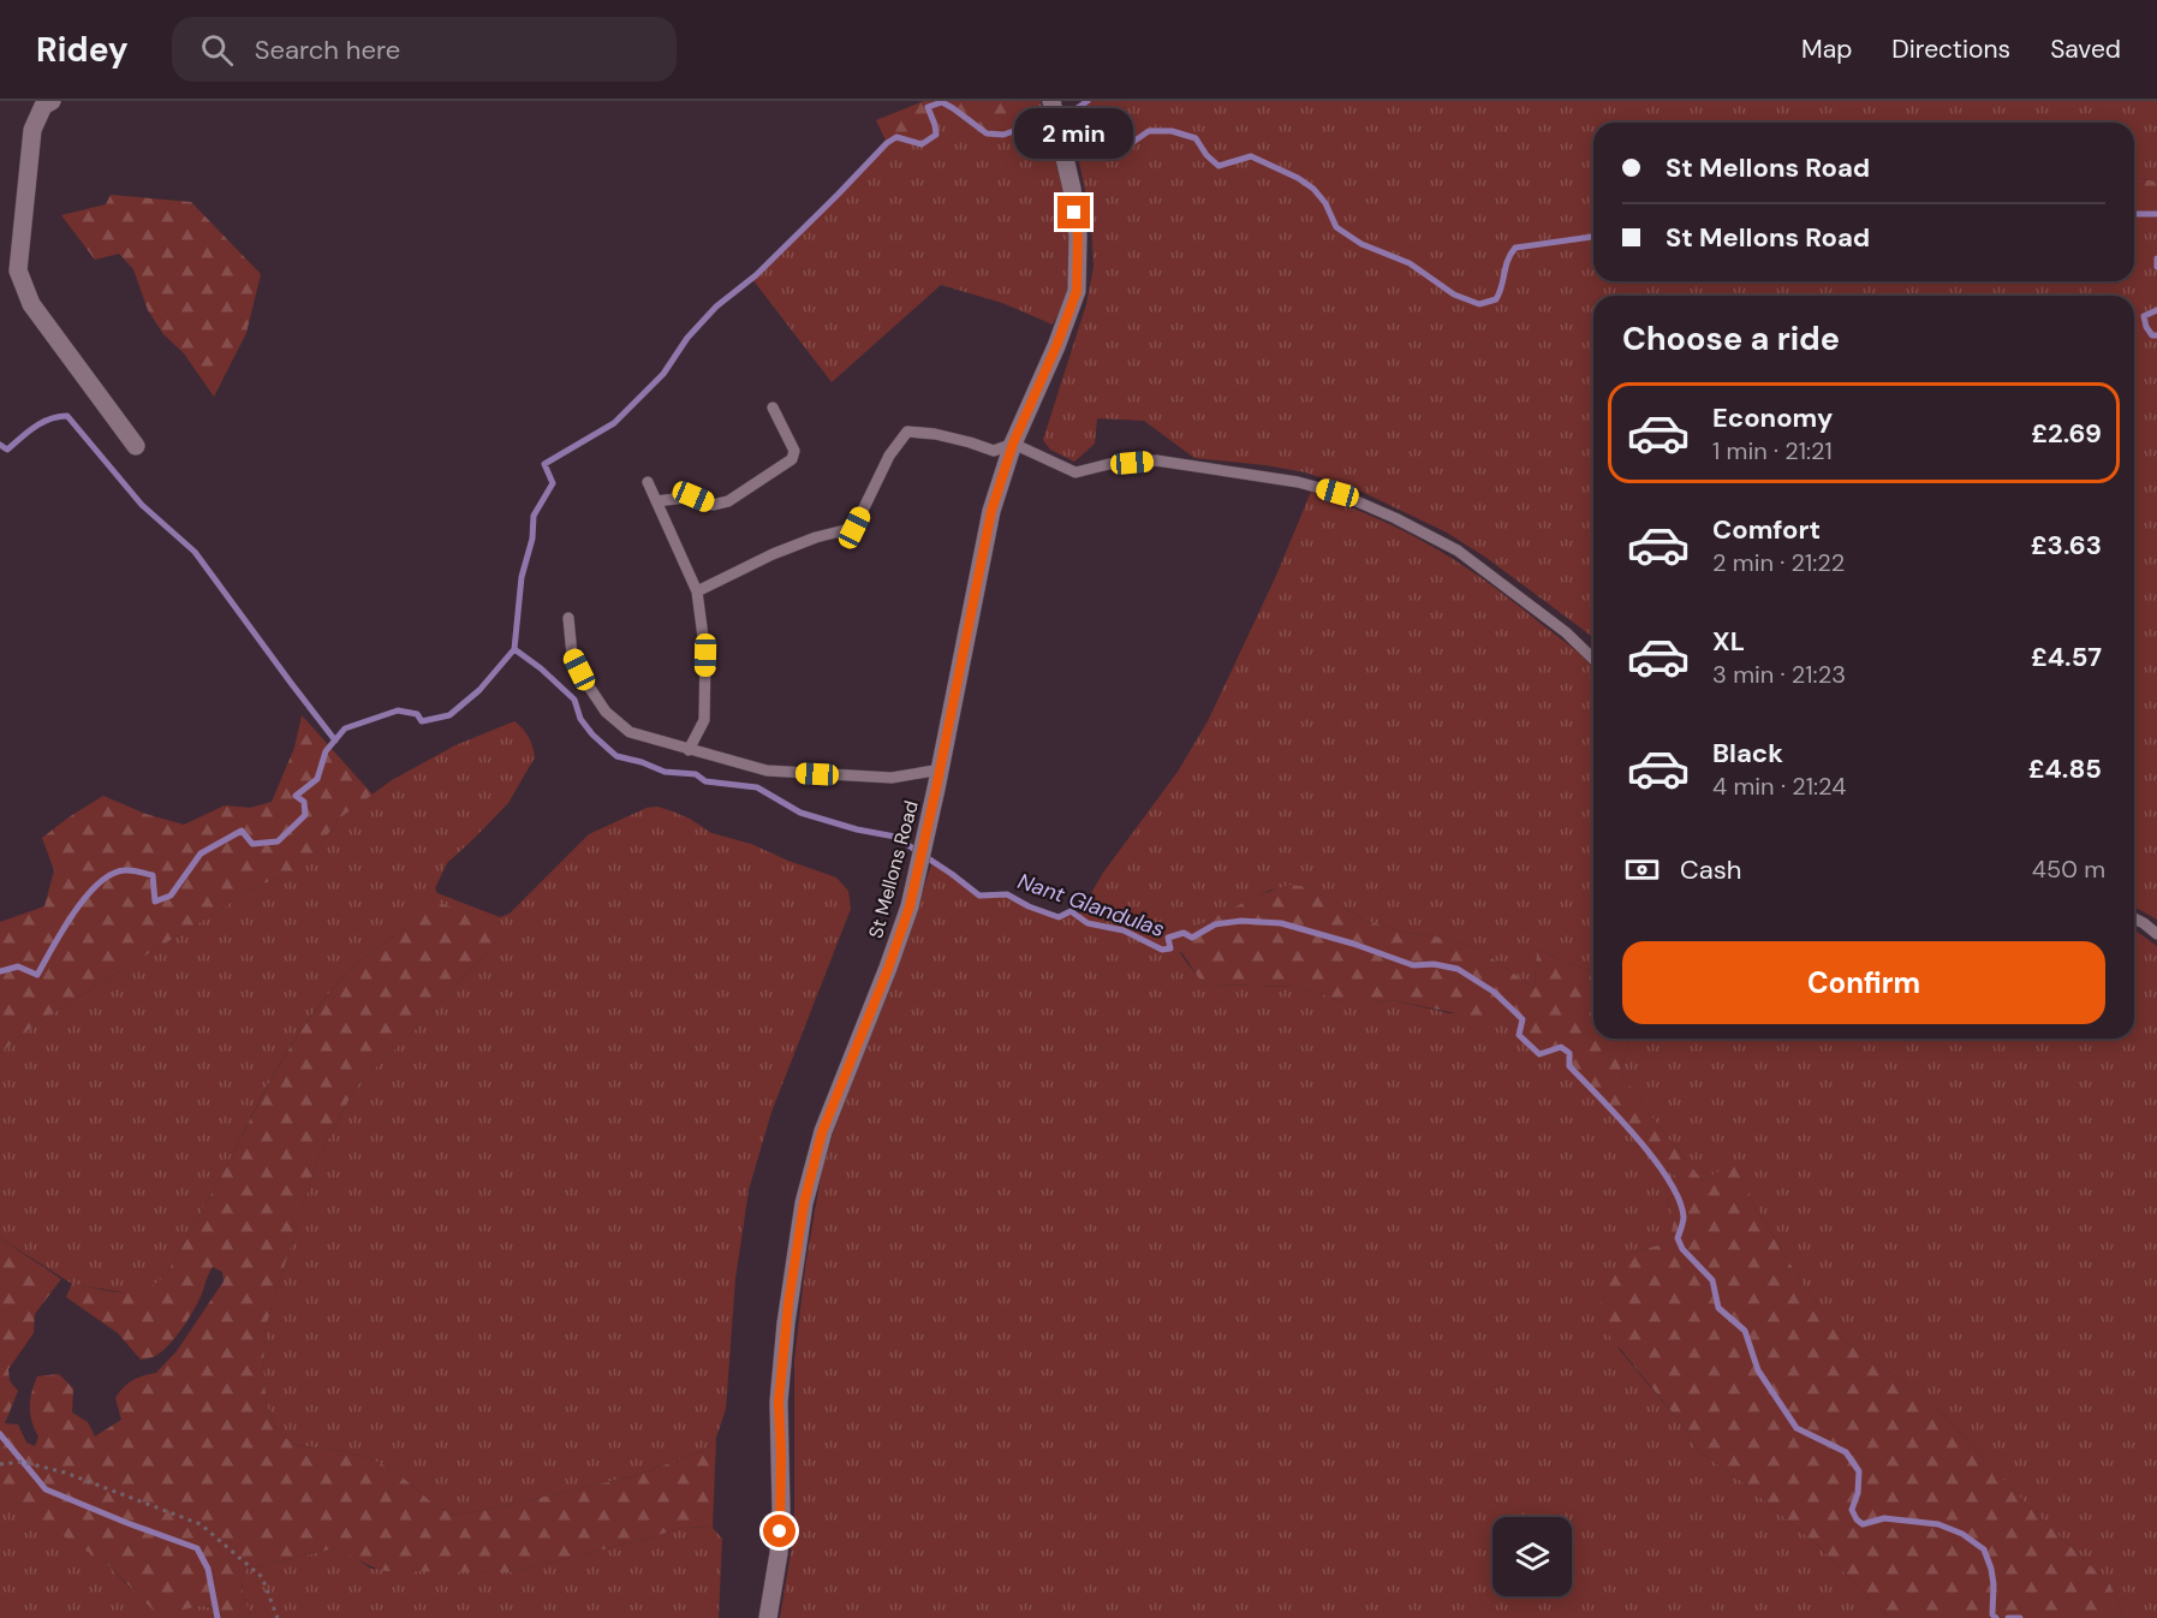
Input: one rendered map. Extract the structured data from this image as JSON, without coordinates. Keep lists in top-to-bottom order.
{
  "streets": {
    "main road": ["St Mellons Road"]
  },
  "water": ["Nant Glandulas"],
  "page": {
    "header": "Ridey",
    "search": "Search here",
    "nav": ["Map", "Directions", "Saved"],
    "bubble": "2 min",
    "banner": ["St Mellons Road", "St Mellons Road"],
    "heading": "Choose a ride",
    "list": [
      {
        "name": "Economy",
        "note": "1 min · 21:21",
        "value": "£2.69"
      },
      {
        "name": "Comfort",
        "note": "2 min · 21:22",
        "value": "£3.63"
      },
      {
        "name": "XL",
        "note": "3 min · 21:23",
        "value": "£4.57"
      },
      {
        "name": "Black",
        "note": "4 min · 21:24",
        "value": "£4.85"
      }
    ],
    "pay": ["Cash", "450 m"],
    "buttons": "Confirm"
  }
}
